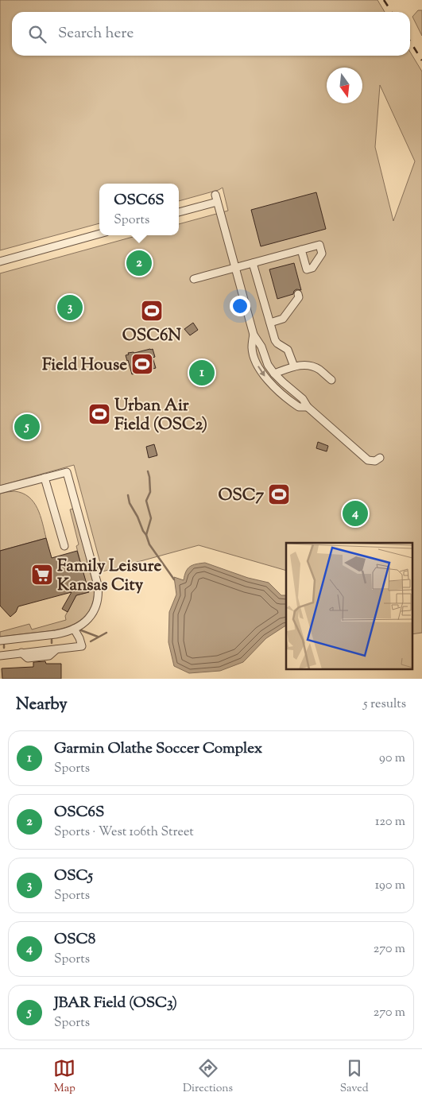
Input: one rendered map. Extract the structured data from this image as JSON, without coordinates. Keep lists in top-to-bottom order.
{
  "places": {
    "sports": [
      "OSC6N",
      "Field House",
      "Urban Air Field (OSC2)",
      "OSC7"
    ],
    "supermarket": ["Family Leisure Kansas City"]
  },
  "north": "bottom",
  "page": {
    "search": "Search here",
    "popup": ["OSC6S", "Sports"],
    "pins": [
      "2",
      "3",
      "1",
      "5",
      "4"
    ],
    "heading": ["Nearby", "5 results"],
    "list": [
      {
        "mark": "1",
        "name": "Garmin Olathe Soccer Complex",
        "note": "Sports",
        "value": "90 m"
      },
      {
        "mark": "2",
        "name": "OSC6S",
        "note": "Sports · West 106th Street",
        "value": "120 m"
      },
      {
        "mark": "3",
        "name": "OSC5",
        "note": "Sports",
        "value": "190 m"
      },
      {
        "mark": "4",
        "name": "OSC8",
        "note": "Sports",
        "value": "270 m"
      },
      {
        "mark": "5",
        "name": "JBAR Field (OSC3)",
        "note": "Sports",
        "value": "270 m"
      }
    ],
    "nav": ["Map", "Directions", "Saved"]
  }
}
